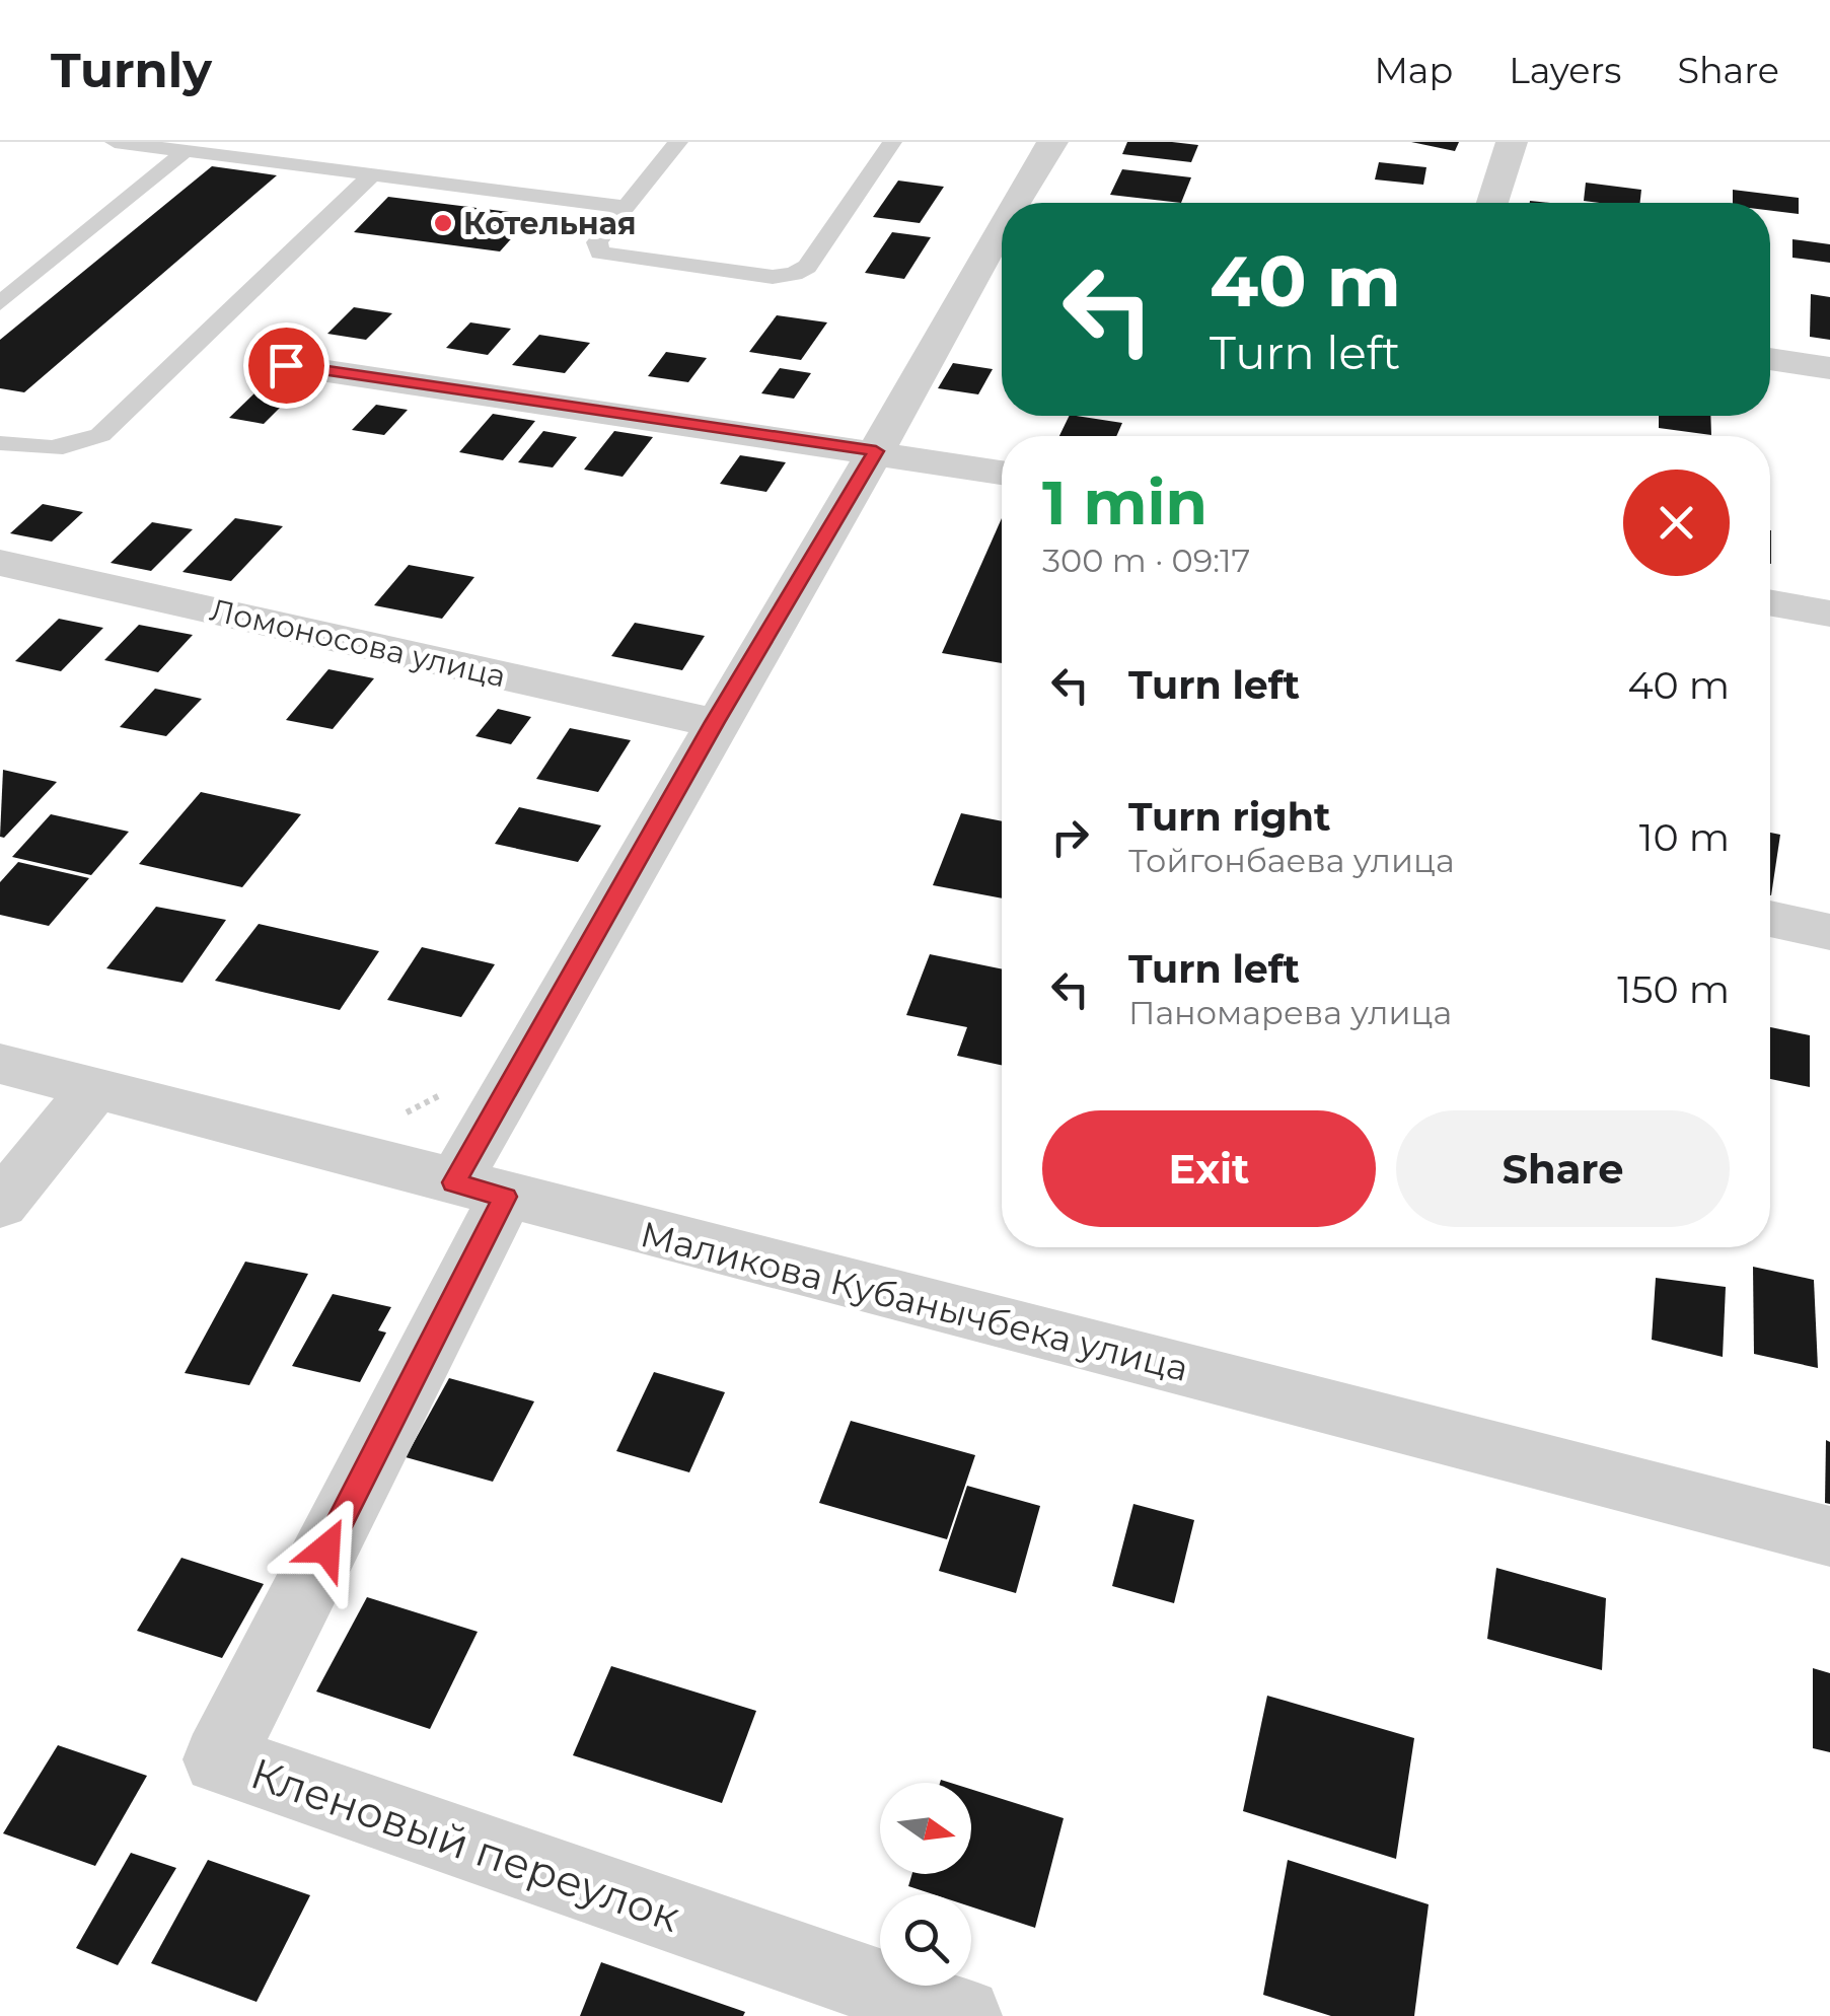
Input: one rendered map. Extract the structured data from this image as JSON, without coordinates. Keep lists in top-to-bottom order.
{
  "streets": {
    "street": ["Ломоносова улица", "Маликова Кубанычбека улица", "Кленовый переулок"]
  },
  "crossings": [
    ["Маликова Кубанычбека улица", "Кленовый переулок"]
  ],
  "places": ["Котельная"],
  "north": "right",
  "page": {
    "header": "Turnly",
    "nav": ["Map", "Layers", "Share"],
    "turn": ["40 m", "Turn left"],
    "heading": ["1 min", "300 m · 09:17"],
    "list": [
      {
        "name": "Turn left",
        "value": "40 m"
      },
      {
        "name": "Turn right",
        "note": "Тойгонбаева улица",
        "value": "10 m"
      },
      {
        "name": "Turn left",
        "note": "Паномарева улица",
        "value": "150 m"
      }
    ],
    "buttons": ["Exit", "Share"]
  }
}
